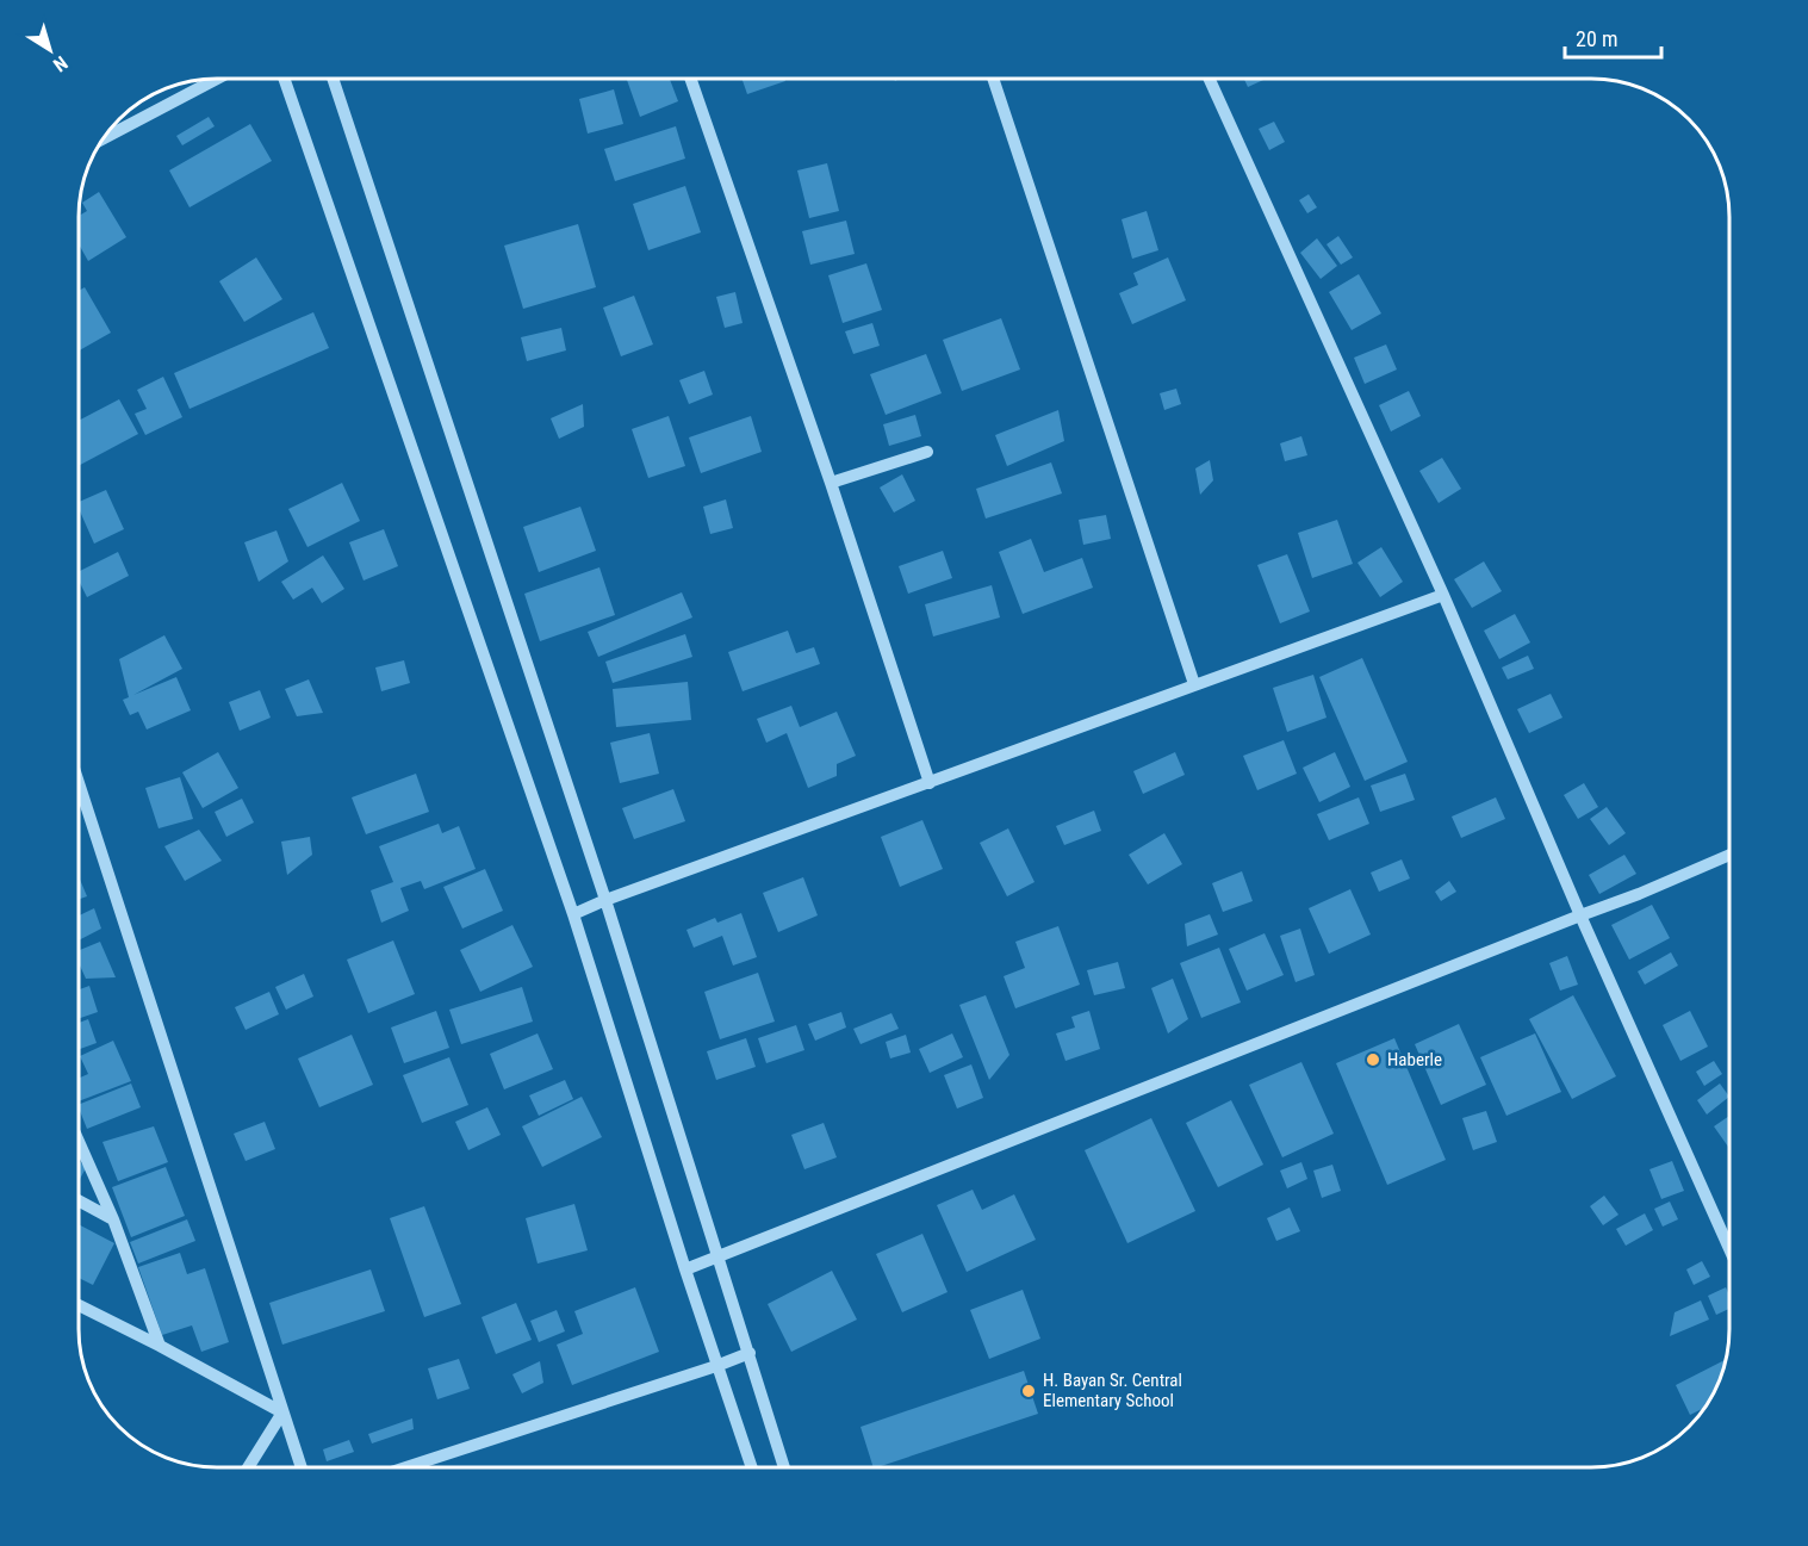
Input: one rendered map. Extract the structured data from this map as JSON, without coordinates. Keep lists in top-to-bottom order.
{
  "places": ["Haberle", "H. Bayan Sr. Central Elementary School"],
  "scale_bar": "20 m",
  "north": "bottom right"
}
